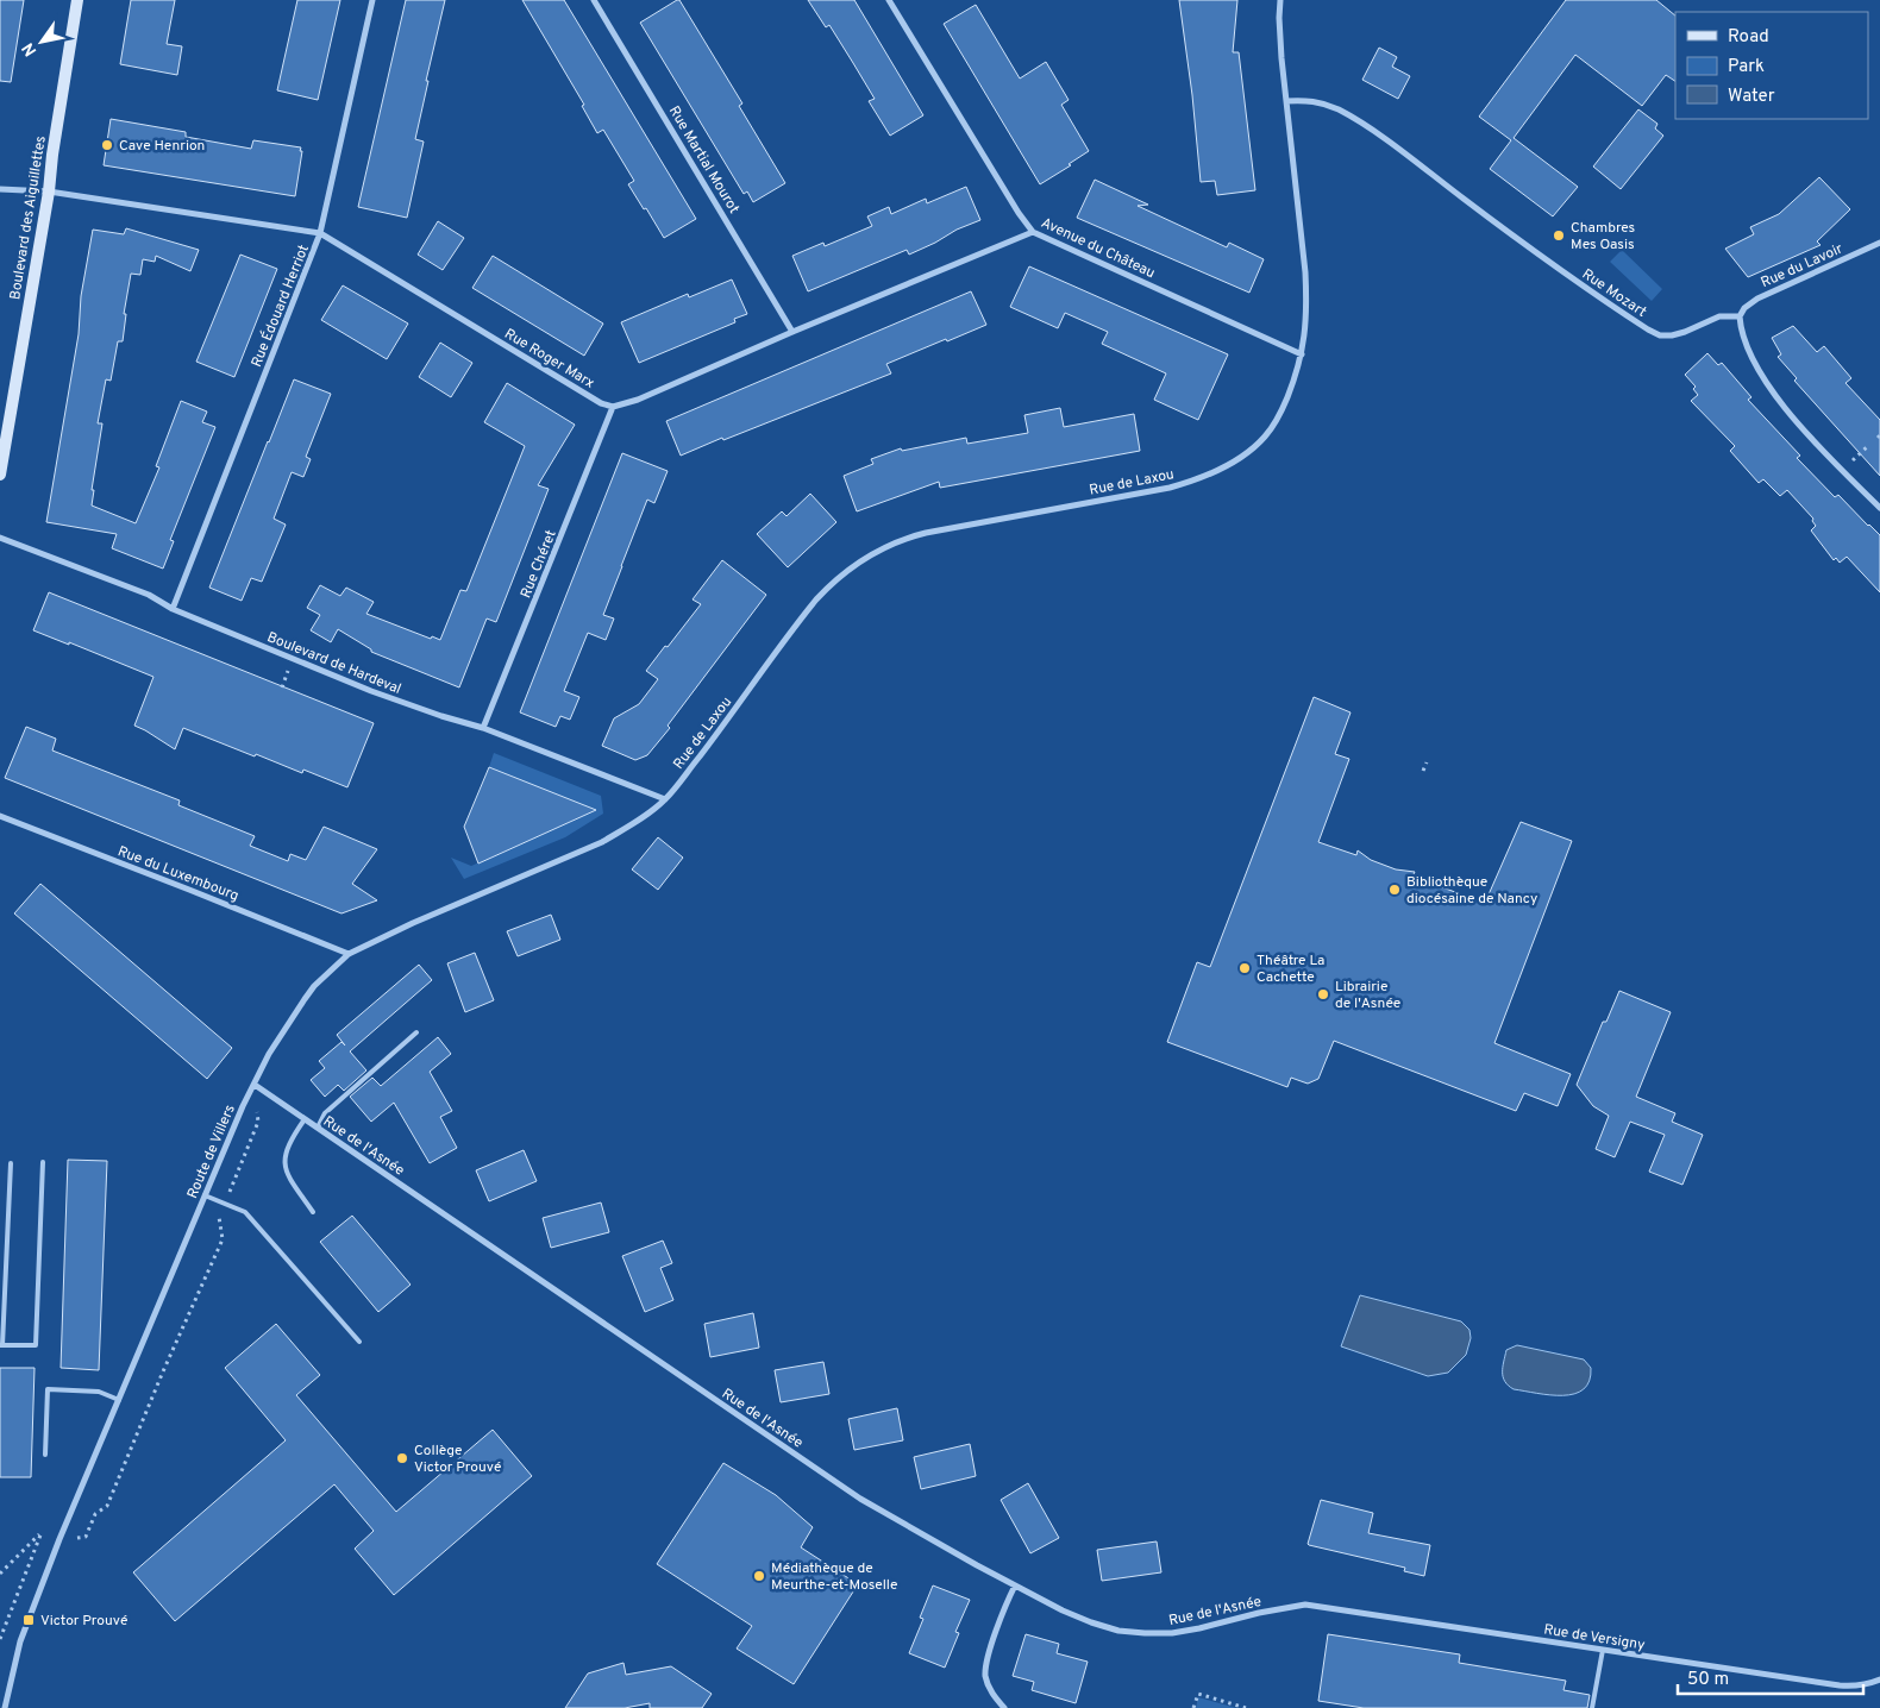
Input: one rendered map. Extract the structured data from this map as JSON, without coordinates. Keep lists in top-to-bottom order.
{
  "streets": {
    "main road": ["Boulevard des Aiguillettes"],
    "street": [
      "Rue Martial Mourot",
      "Avenue du Château",
      "Rue du Lavoir",
      "Rue Mozart",
      "Rue Édouard Herriot",
      "Rue Roger Marx",
      "Rue de Laxou",
      "Rue Chéret",
      "Boulevard de Hardeval",
      "Rue du Luxembourg",
      "Rue de l'Asnée",
      "Route de Villers",
      "Rue de Versigny"
    ]
  },
  "crossings": [
    ["Boulevard des Aiguillettes", "Rue Roger Marx"],
    ["Avenue du Château", "Rue de Laxou"],
    ["Rue du Lavoir", "Rue Mozart"],
    ["Rue Mozart", "Rue de Laxou"],
    ["Rue Édouard Herriot", "Rue Roger Marx"],
    ["Rue Édouard Herriot", "Boulevard de Hardeval"],
    ["Rue Roger Marx", "Rue Chéret"],
    ["Rue de Laxou", "Boulevard de Hardeval"],
    ["Rue de Laxou", "Route de Villers"],
    ["Rue Chéret", "Boulevard de Hardeval"],
    ["Boulevard de Hardeval", "Route de Villers"],
    ["Rue du Luxembourg", "Route de Villers"],
    ["Rue de l'Asnée", "Route de Villers"],
    ["Rue de l'Asnée", "Rue de Versigny"]
  ],
  "places": {
    "other": [
      "Cave Henrion",
      "Chambres Mes Oasis",
      "Bibliothèque diocésaine de Nancy",
      "Théâtre La Cachette",
      "Librairie de l'Asnée",
      "Collège Victor Prouvé",
      "Médiathèque de Meurthe-et-Moselle"
    ],
    "transit": ["Victor Prouvé"]
  },
  "legend": ["Road", "Park", "Water"],
  "scale_bar": "50 m",
  "north": "bottom left"
}
